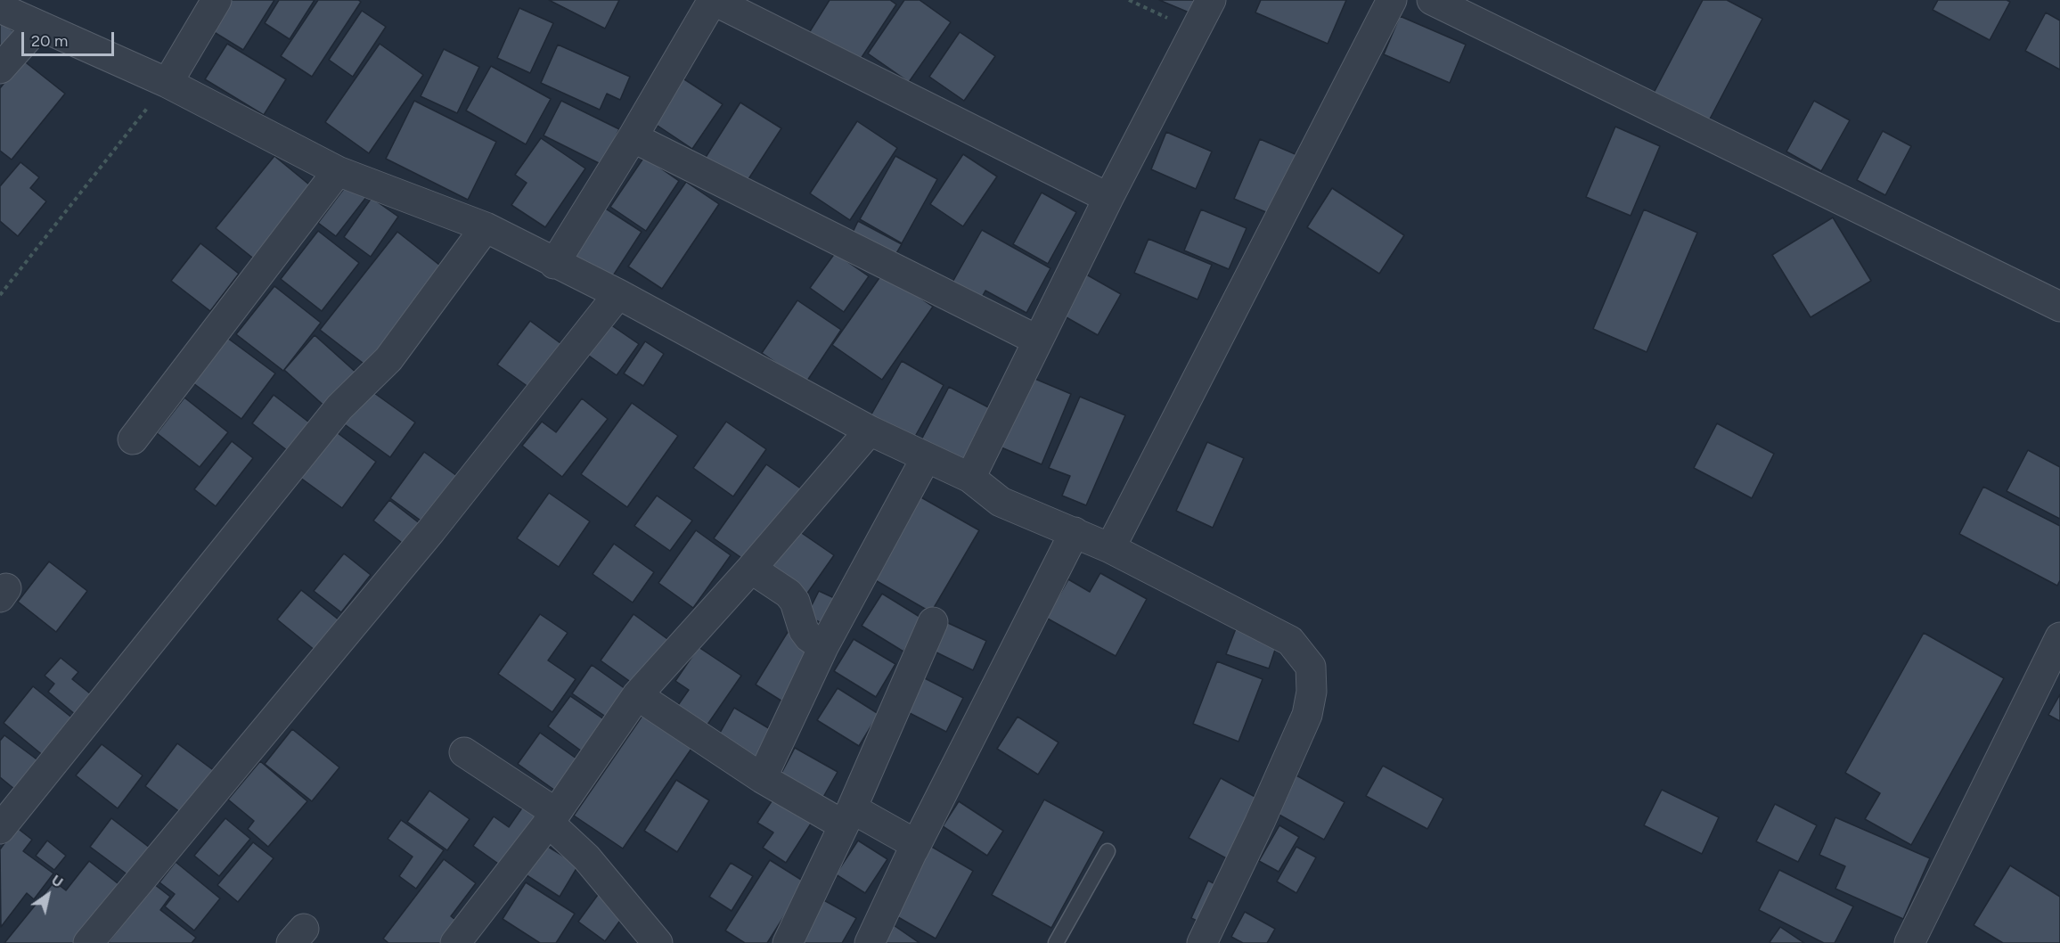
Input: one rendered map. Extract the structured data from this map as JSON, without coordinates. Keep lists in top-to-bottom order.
{
  "scale_bar": "20 m",
  "north": "top right"
}
